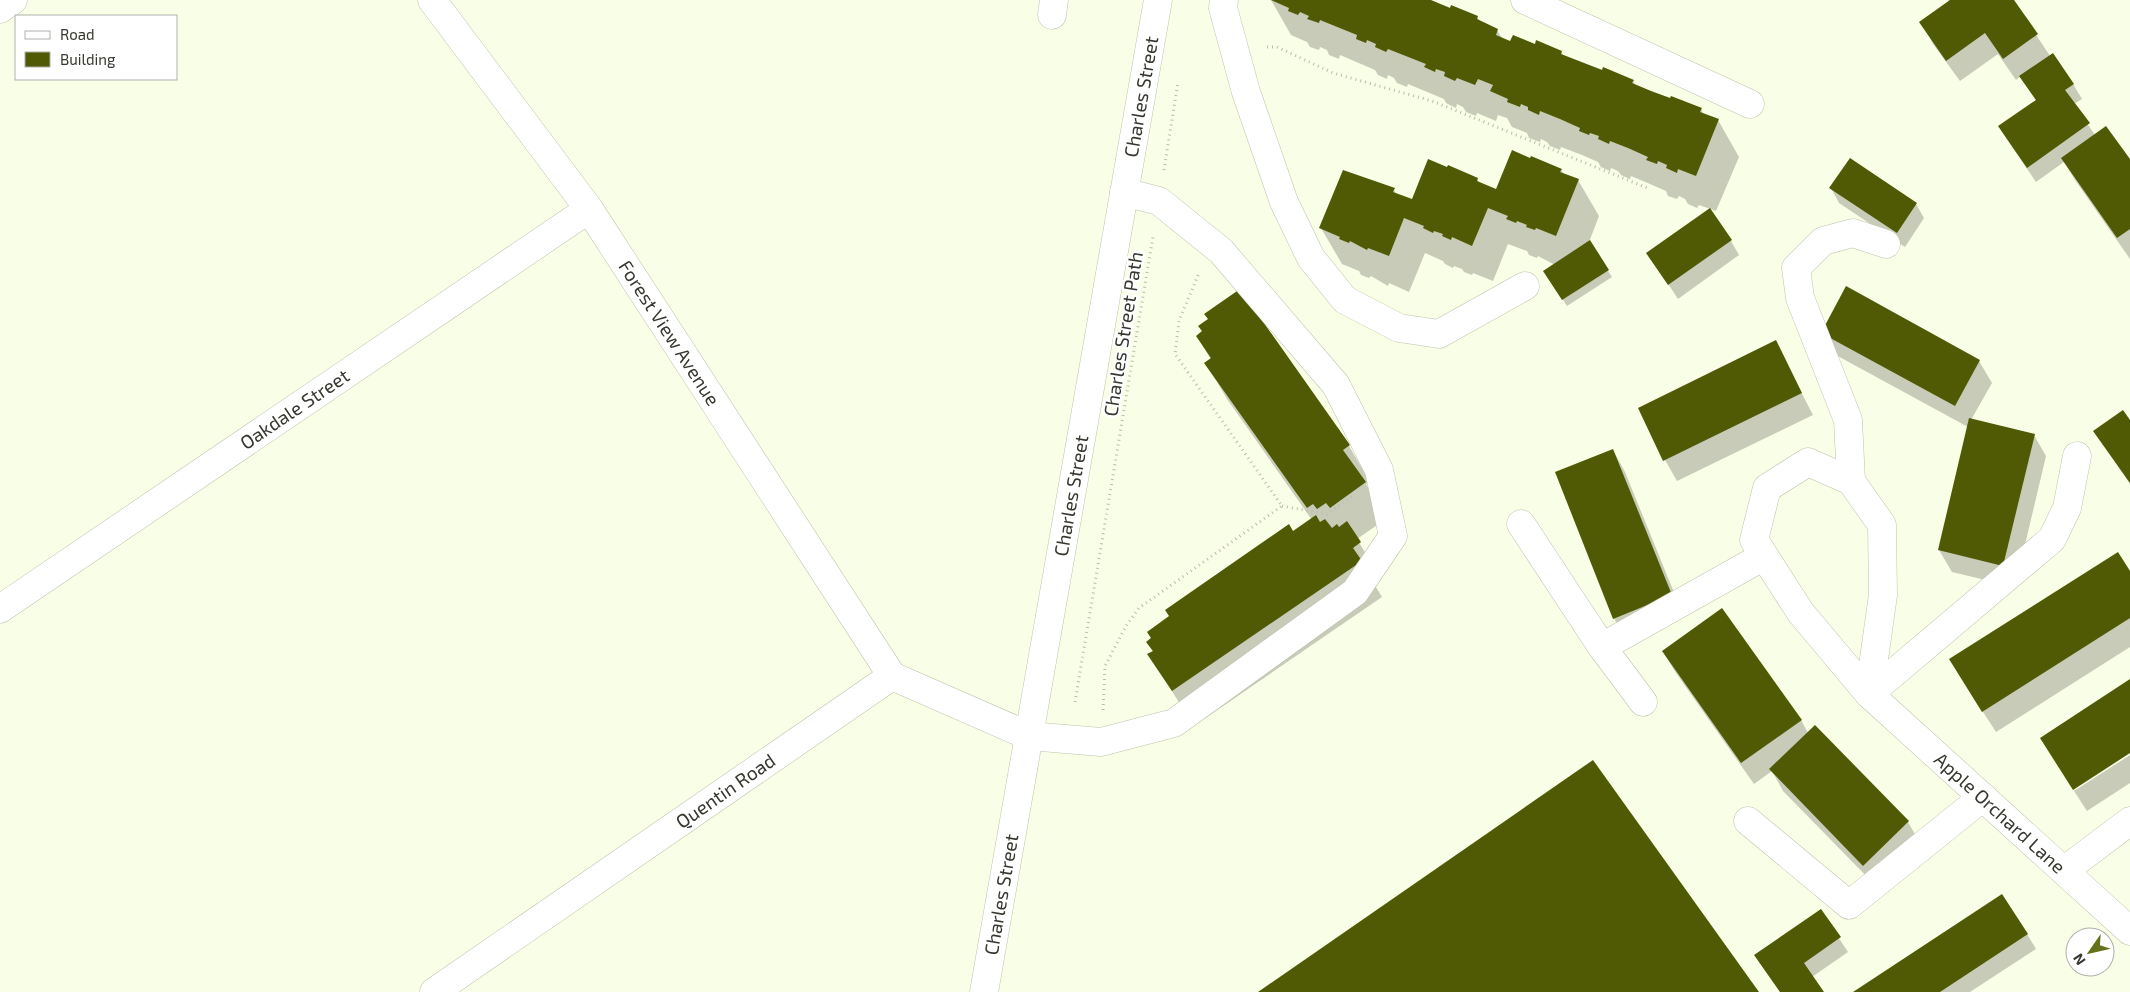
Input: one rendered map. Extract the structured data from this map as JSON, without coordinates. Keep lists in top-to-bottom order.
{
  "streets": {
    "street": [
      "Charles Street",
      "Forest View Avenue",
      "Oakdale Street",
      "Quentin Road",
      "Apple Orchard Lane"
    ],
    "path": ["Charles Street Path"]
  },
  "crossings": [
    ["Forest View Avenue", "Oakdale Street"],
    ["Forest View Avenue", "Quentin Road"]
  ],
  "legend": ["Road", "Building"],
  "north": "bottom left"
}
